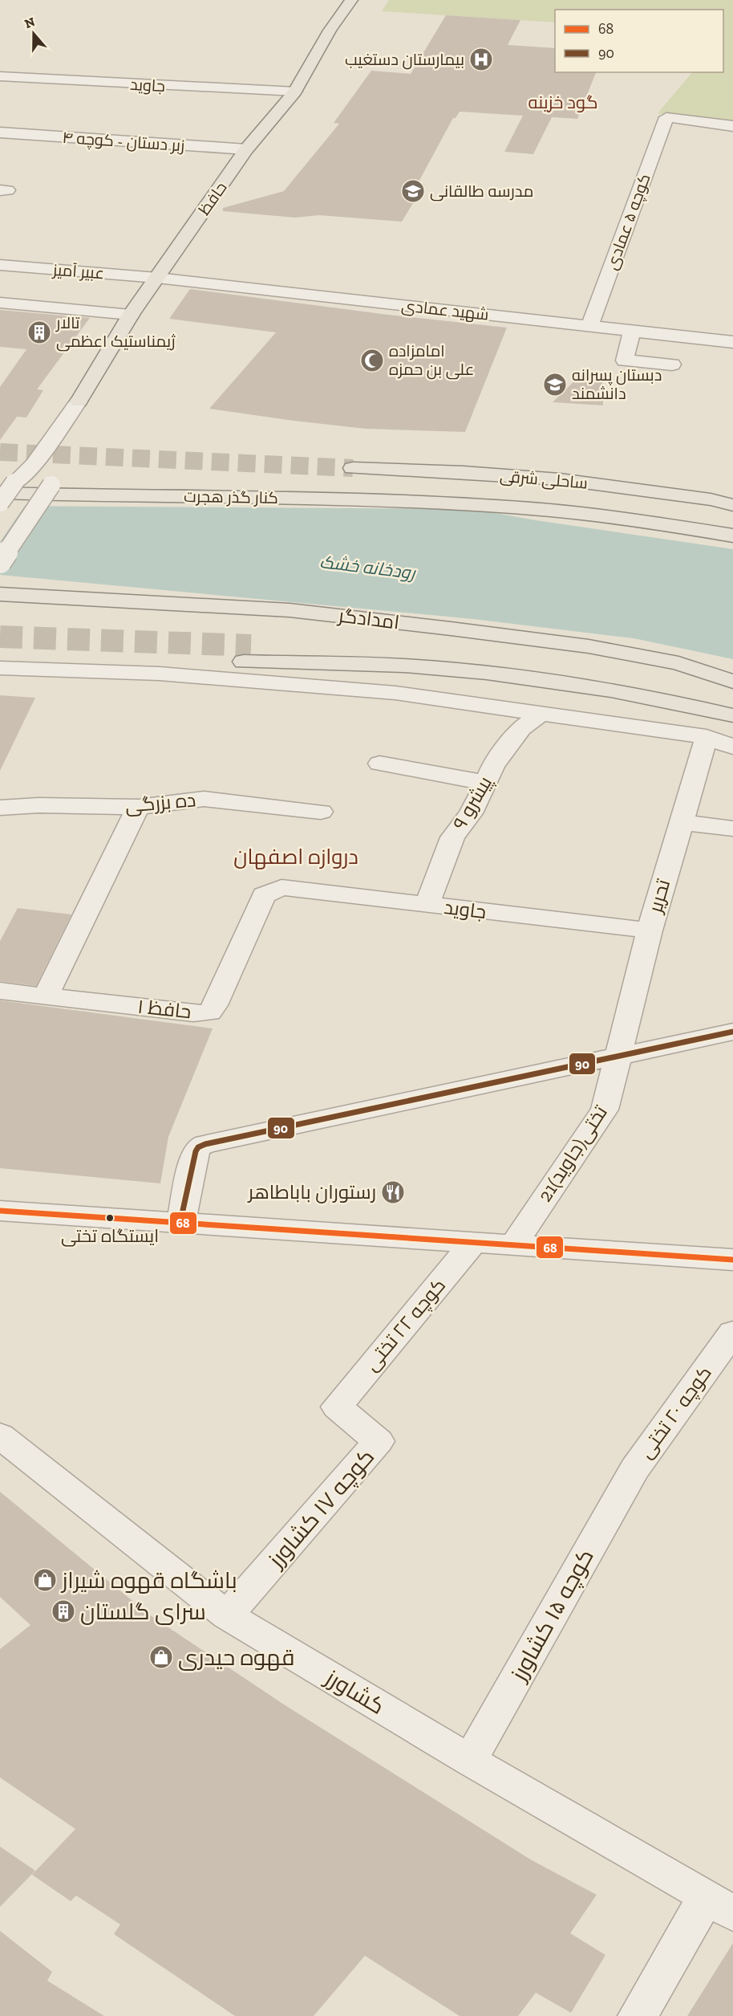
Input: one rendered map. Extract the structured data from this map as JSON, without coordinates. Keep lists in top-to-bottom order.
{
  "streets": {
    "main road": [
      "حافظ",
      "ساحلی شرقی",
      "کنار گذر هجرت",
      "امدادگر"
    ],
    "street": [
      "جاوید",
      "زبر دستان - کوچه ۴",
      "کوچه ۵ عمادی",
      "عبیر آمیز",
      "شهید عمادی",
      "ده بزرگی",
      "پیشرو ۹",
      "تحریر",
      "حافظ ۱",
      "21تختی(جاوید)",
      "کوچه ۲۲ تختی",
      "کوچه ۲۰ تختی",
      "کوچه ۱۷ کشاورز",
      "کوچه ۱۵ کشاورز",
      "کشاورز"
    ]
  },
  "crossings": [
    ["جاوید", "حافظ"],
    ["جاوید", "پیشرو ۹"],
    ["جاوید", "تحریر"],
    ["جاوید", "حافظ ۱"],
    ["زبر دستان - کوچه ۴", "حافظ"],
    ["حافظ", "عبیر آمیز"],
    ["حافظ", "شهید عمادی"],
    ["کوچه ۵ عمادی", "شهید عمادی"],
    ["عبیر آمیز", "شهید عمادی"],
    ["تحریر", "21تختی(جاوید)"],
    ["کوچه ۲۲ تختی", "کوچه ۱۷ کشاورز"],
    ["کوچه ۲۰ تختی", "کوچه ۱۵ کشاورز"],
    ["کوچه ۱۷ کشاورز", "کشاورز"],
    ["کوچه ۱۵ کشاورز", "کشاورز"]
  ],
  "districts": ["گود خزینه", "دروازه اصفهان"],
  "water": ["رودخانه خشک"],
  "places": {
    "hospital": ["بیمارستان دستغیب"],
    "school or university": ["مدرسه طالقانی", "دبستان پسرانه دانشمند"],
    "building": ["تالار ژیمناستیک اعظمی", "سرای گلستان"],
    "mosque": ["امامزاده علی بن حمزه"],
    "restaurant": ["رستوران باباطاهر"],
    "other": ["ایستگاه تختی"],
    "shop": ["باشگاه قهوه شیراز", "قهوه حیدری"]
  },
  "lines": ["transit line 90", "transit line 68"],
  "legend": ["68", "90"],
  "north": "top"
}
